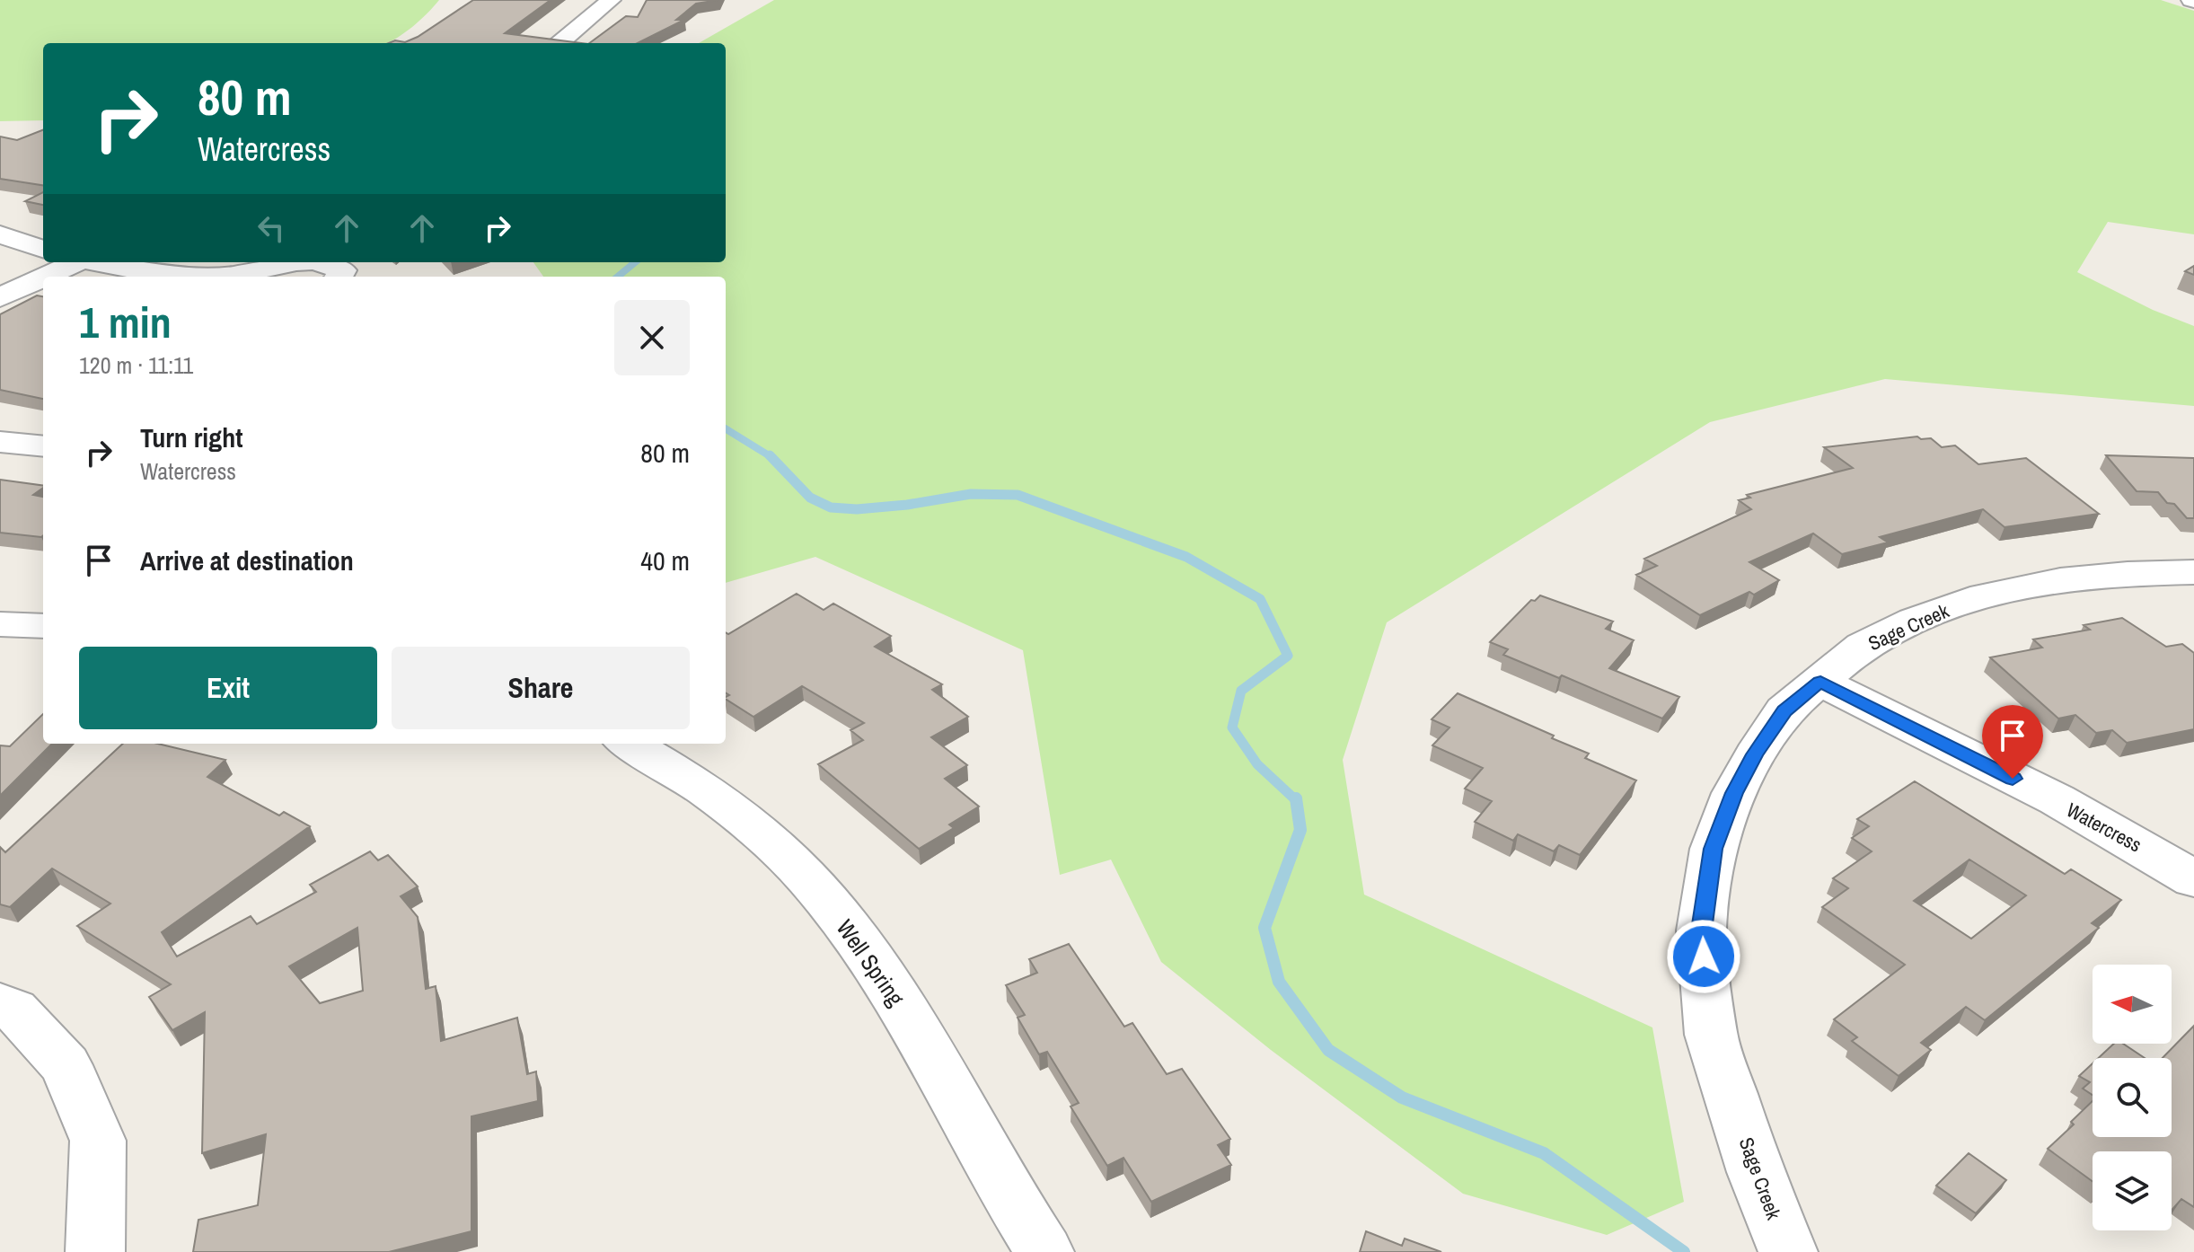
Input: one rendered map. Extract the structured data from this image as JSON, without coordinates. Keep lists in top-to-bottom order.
{
  "streets": {
    "street": ["Sage Creek", "Watercress", "Well Spring"]
  },
  "crossings": [
    ["Sage Creek", "Watercress"]
  ],
  "north": "left",
  "page": {
    "turn": ["80 m", "Watercress"],
    "heading": ["1 min", "120 m · 11:11"],
    "list": [
      {
        "name": "Turn right",
        "note": "Watercress",
        "value": "80 m"
      },
      {
        "name": "Arrive at destination",
        "value": "40 m"
      }
    ],
    "buttons": ["Exit", "Share"]
  }
}
